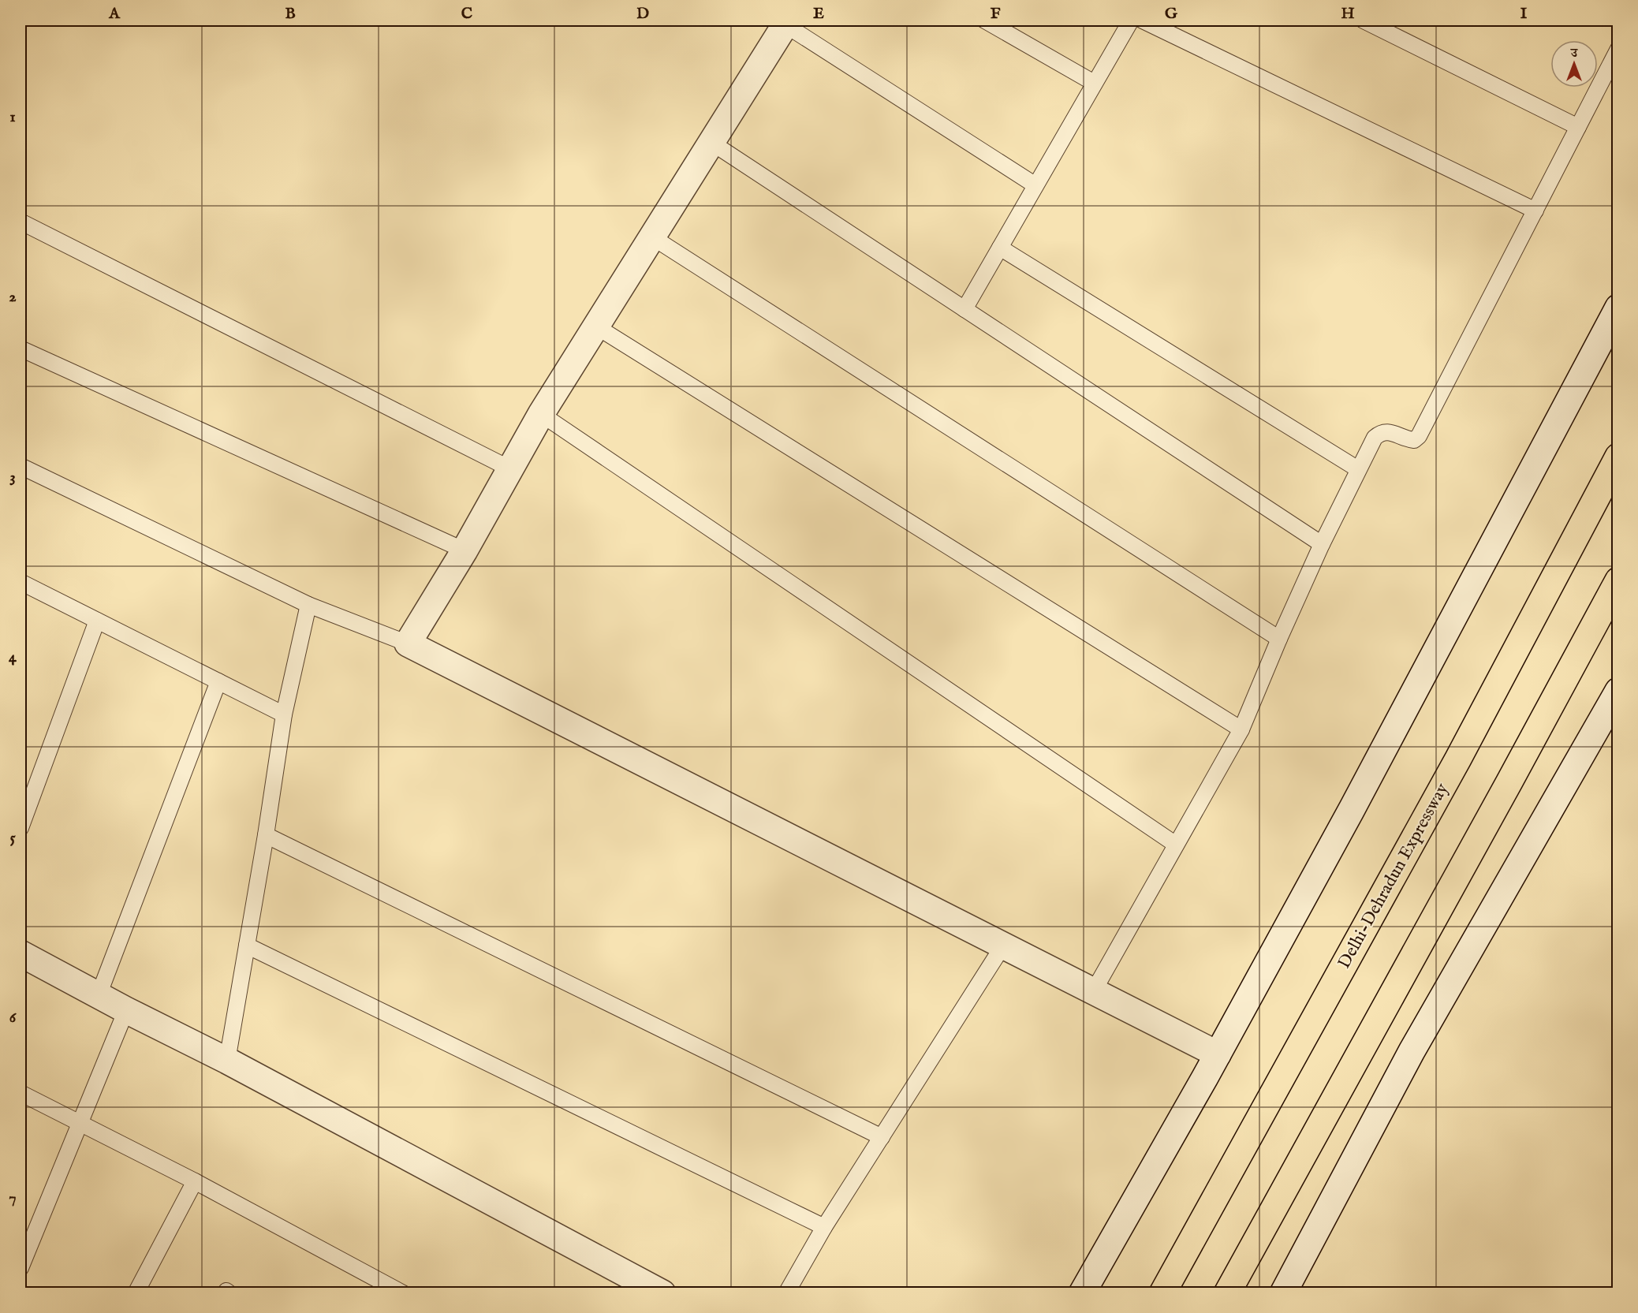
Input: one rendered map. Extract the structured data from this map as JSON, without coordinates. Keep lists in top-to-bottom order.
{
  "streets": {
    "highway": ["Delhi-Dehradun Expressway"]
  },
  "north": "top",
  "grid": {
    "columns": [
      "A",
      "B",
      "C",
      "D",
      "E",
      "F",
      "G",
      "H",
      "I"
    ],
    "rows": [
      "1",
      "2",
      "3",
      "4",
      "5",
      "6",
      "7"
    ]
  }
}
